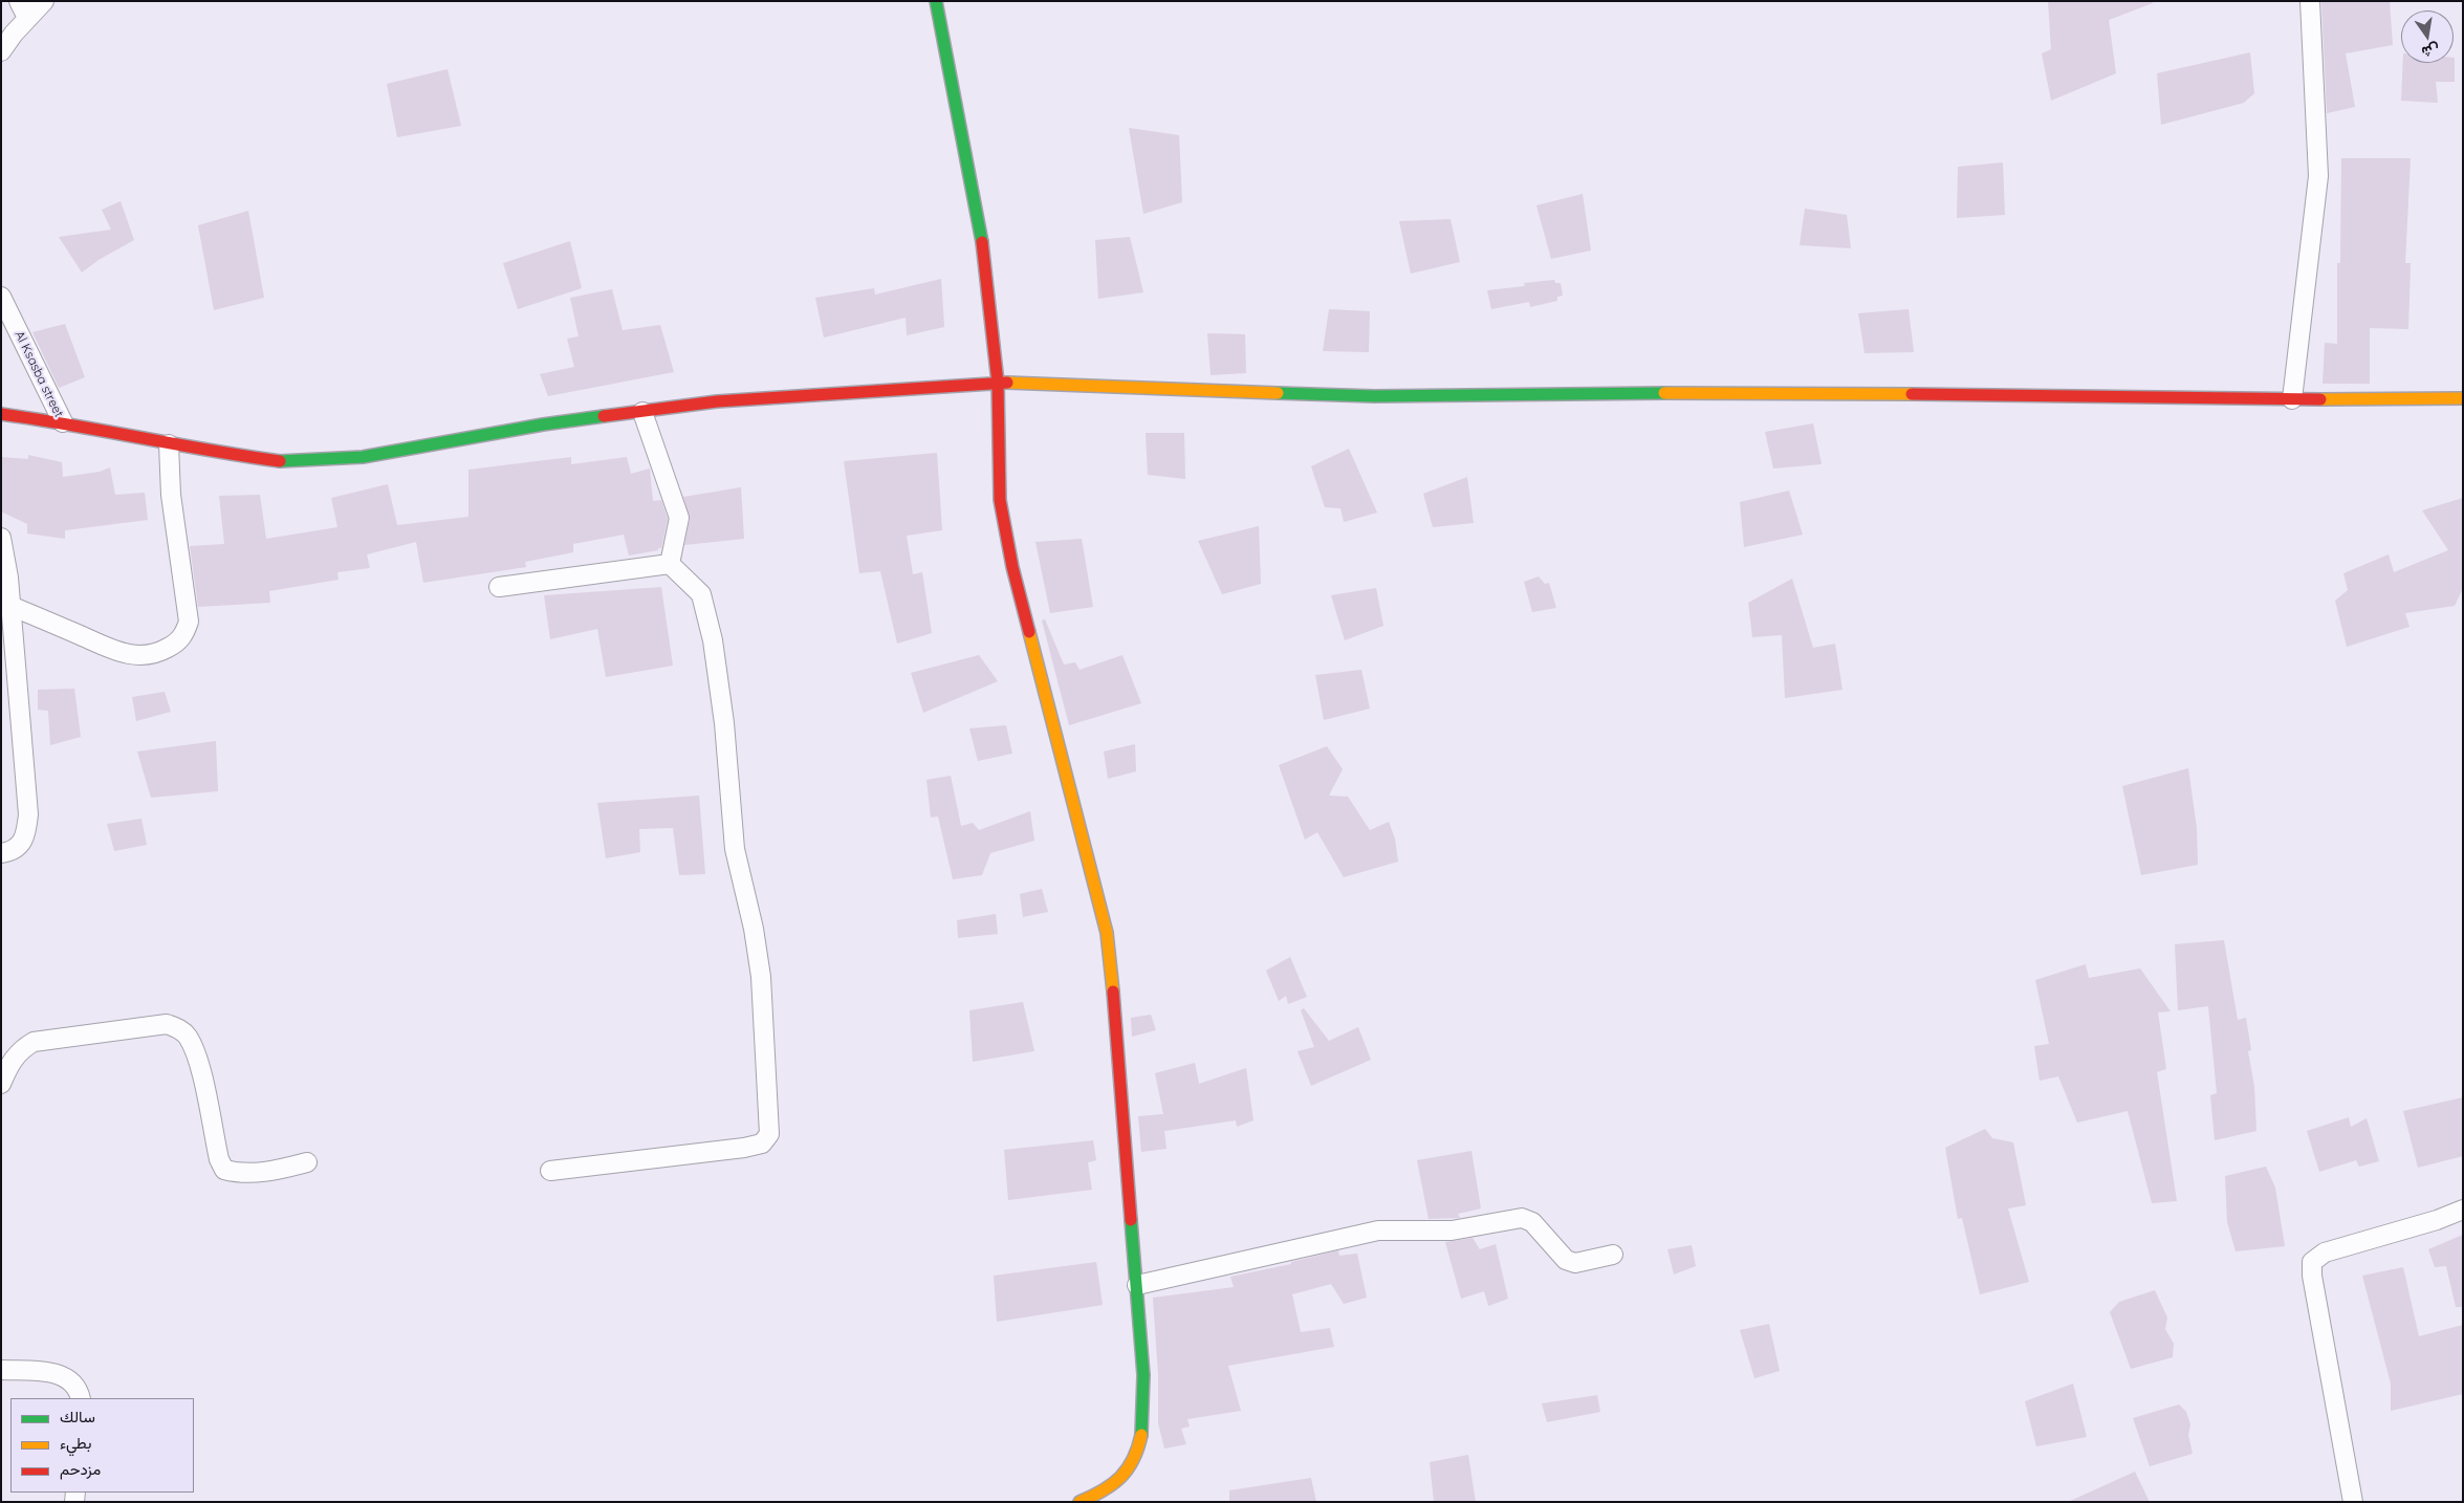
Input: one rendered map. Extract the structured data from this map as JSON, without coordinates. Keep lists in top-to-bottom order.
{
  "streets": {
    "street": ["Al Ksasba street"]
  },
  "legend": ["سالك", "بطيء", "مزدحم"],
  "north": "bottom"
}
